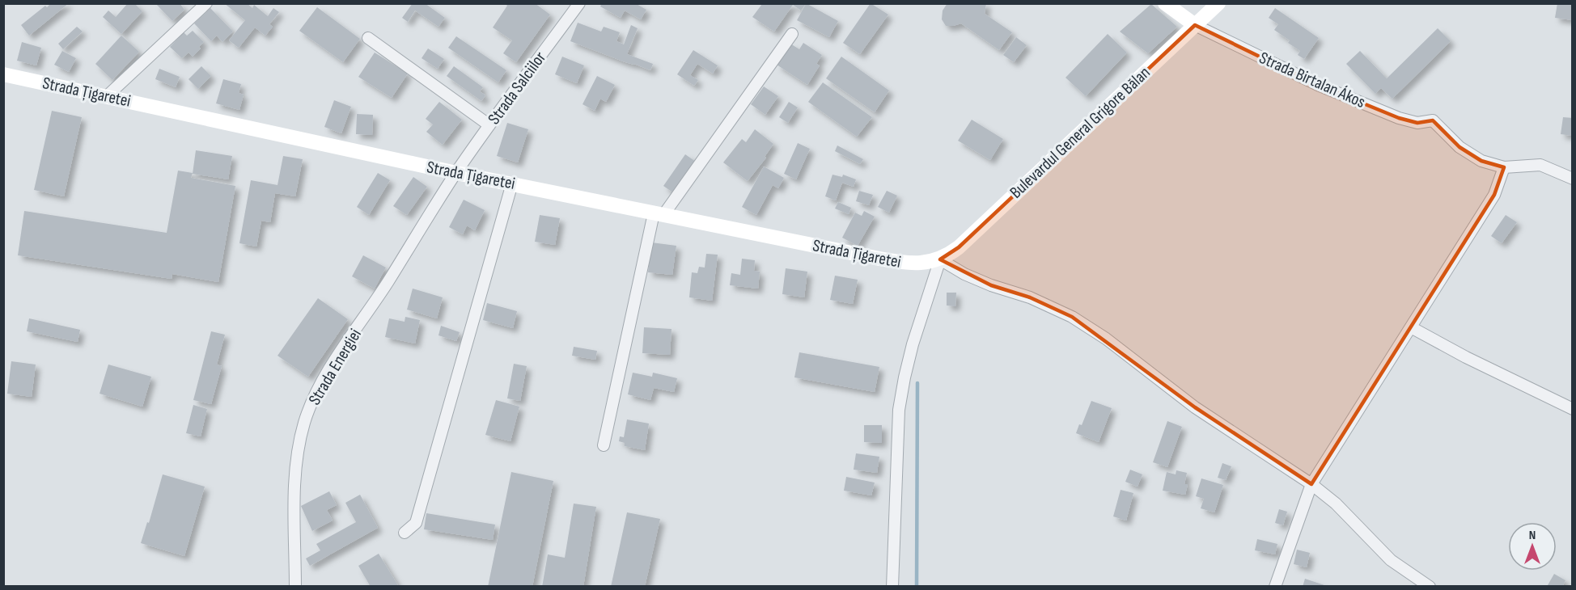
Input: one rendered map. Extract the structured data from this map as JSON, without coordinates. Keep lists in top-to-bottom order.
{
  "streets": {
    "main road": ["Strada Țigaretei", "Bulevardul General Grigore Bălan"],
    "street": ["Strada Birtalan Ákos", "Strada Salciilor", "Strada Energiei"]
  },
  "crossings": [
    ["Strada Birtalan Ákos", "Bulevardul General Grigore Bălan"],
    ["Strada Salciilor", "Strada Țigaretei"],
    ["Strada Salciilor", "Strada Energiei"],
    ["Strada Țigaretei", "Bulevardul General Grigore Bălan"],
    ["Strada Țigaretei", "Strada Energiei"]
  ],
  "north": "top"
}
